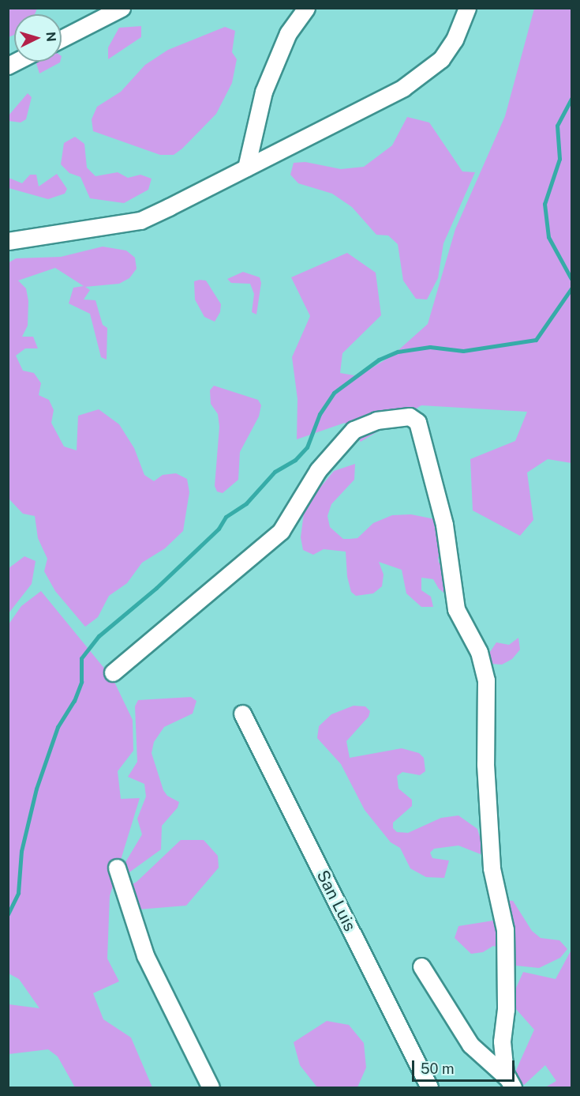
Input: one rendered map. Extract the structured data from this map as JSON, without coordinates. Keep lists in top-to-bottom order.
{
  "streets": {
    "street": ["San Luis"]
  },
  "scale_bar": "50 m",
  "north": "right"
}
